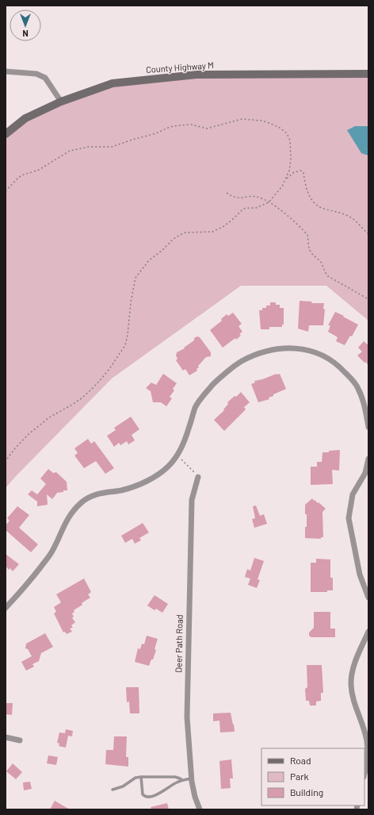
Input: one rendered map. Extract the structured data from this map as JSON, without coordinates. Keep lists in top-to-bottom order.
{
  "streets": {
    "main road": ["County Highway M"],
    "street": ["Deer Path Road"]
  },
  "legend": ["Road", "Park", "Building"],
  "north": "bottom"
}
